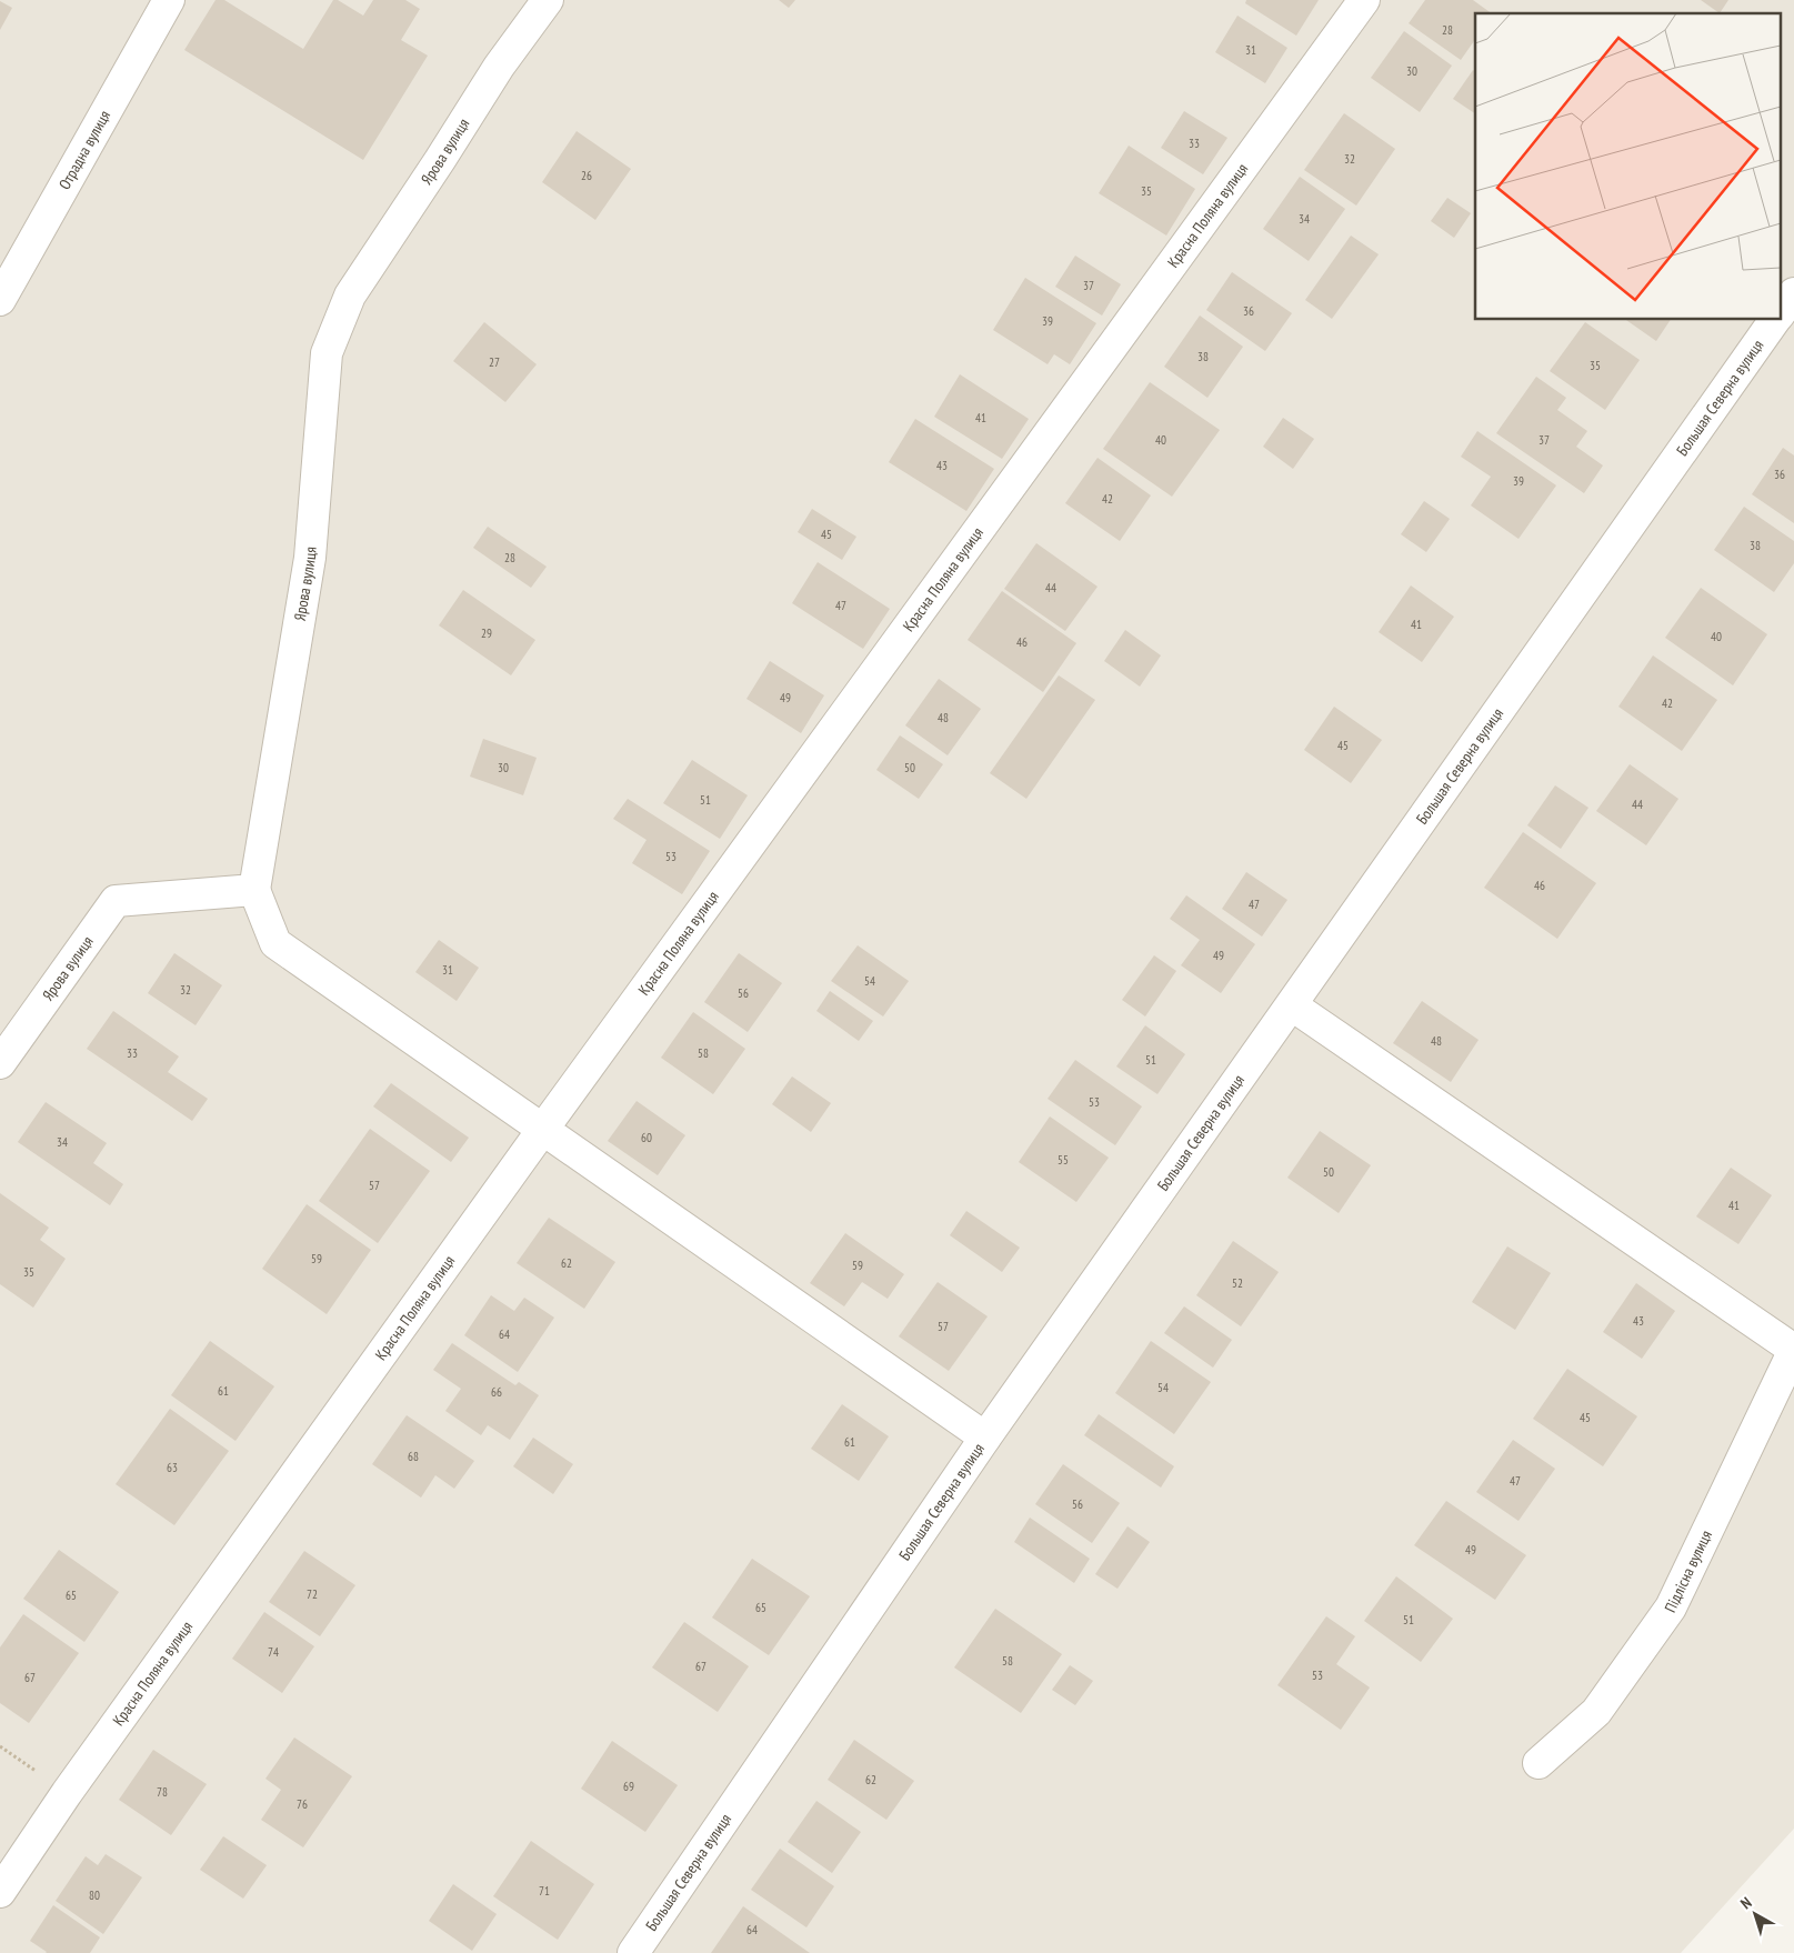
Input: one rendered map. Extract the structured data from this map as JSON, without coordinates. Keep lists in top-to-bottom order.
{
  "streets": {
    "street": [
      "Отрадна вулиця",
      "Ярова вулиця",
      "Красна Поляна вулиця",
      "Большая Северна вулиця",
      "Підлісна вулиця"
    ]
  },
  "house_numbers": [
    "28",
    "31",
    "30",
    "33",
    "32",
    "26",
    "35",
    "34",
    "37",
    "36",
    "39",
    "38",
    "27",
    "35",
    "41",
    "40",
    "37",
    "43",
    "36",
    "39",
    "42",
    "45",
    "38",
    "28",
    "44",
    "47",
    "41",
    "29",
    "40",
    "46",
    "49",
    "42",
    "48",
    "45",
    "30",
    "50",
    "51",
    "44",
    "53",
    "46",
    "47",
    "49",
    "31",
    "54",
    "32",
    "56",
    "48",
    "33",
    "58",
    "51",
    "53",
    "60",
    "34",
    "55",
    "50",
    "57",
    "41",
    "59",
    "62",
    "59",
    "35",
    "52",
    "43",
    "57",
    "64",
    "54",
    "61",
    "66",
    "45",
    "61",
    "68",
    "63",
    "47",
    "56",
    "49",
    "72",
    "65",
    "65",
    "51",
    "74",
    "58",
    "67",
    "53",
    "67",
    "62",
    "69",
    "78",
    "76",
    "71",
    "80",
    "64"
  ],
  "north": "top left"
}
